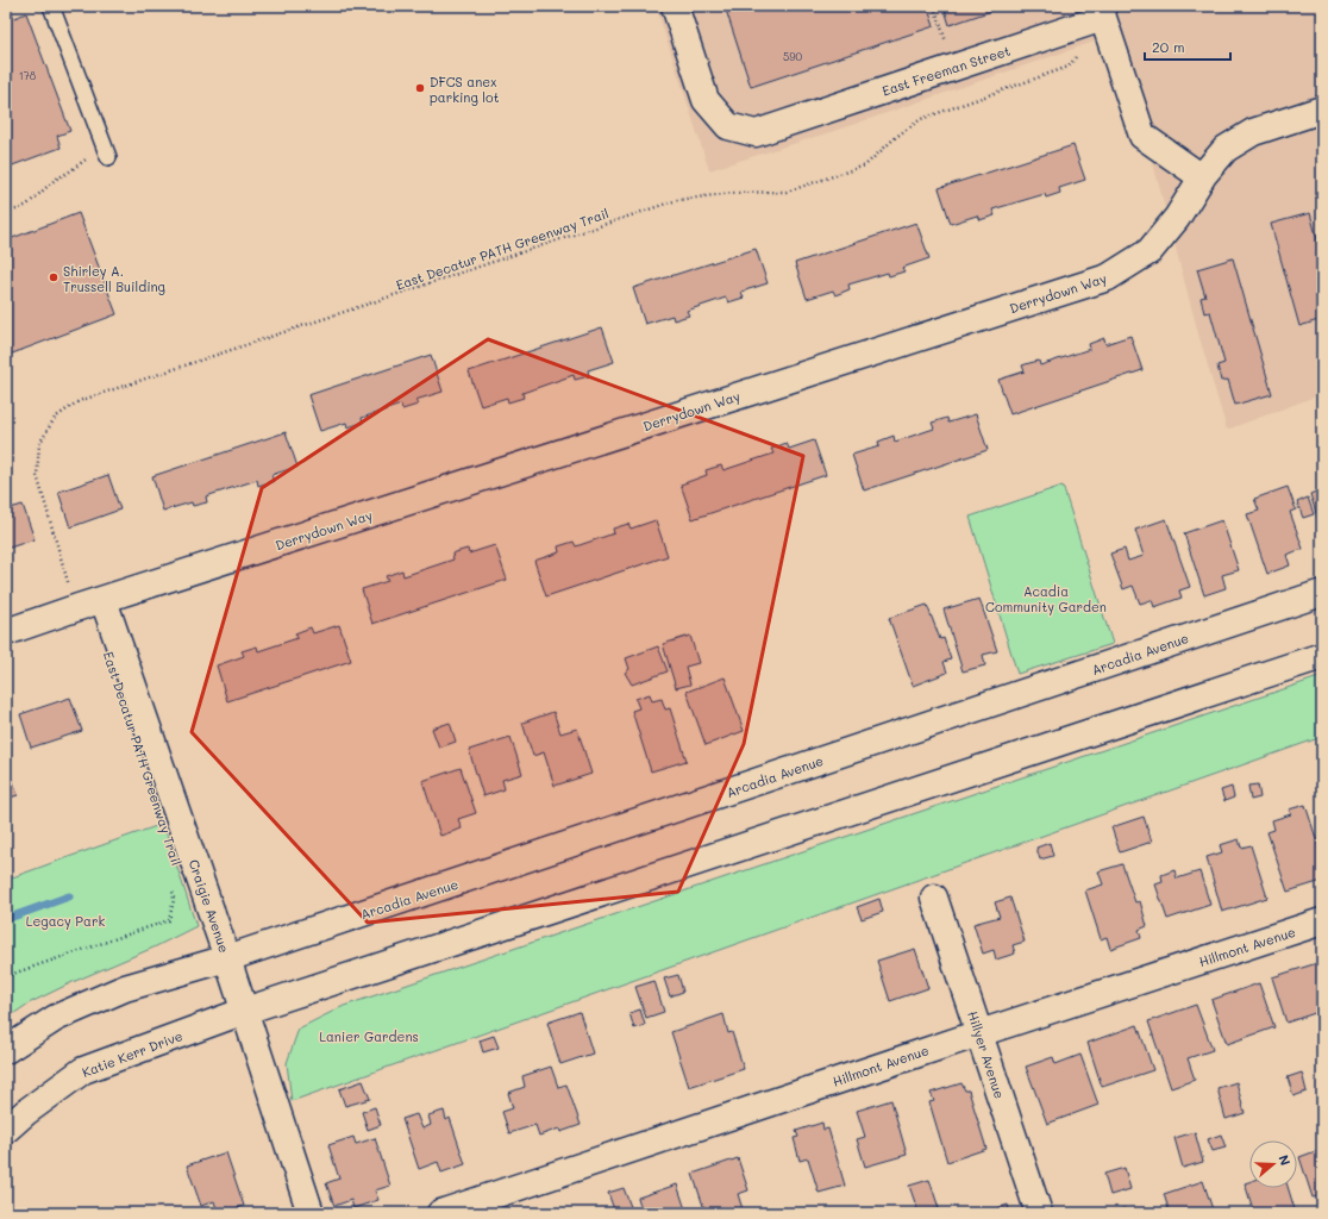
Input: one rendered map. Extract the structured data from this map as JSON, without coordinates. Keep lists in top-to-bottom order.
{
  "streets": {
    "street": [
      "East Freeman Street",
      "Derrydown Way",
      "Arcadia Avenue",
      "Craigie Avenue",
      "Hillmont Avenue",
      "Katie Kerr Drive",
      "Hillyer Avenue"
    ],
    "path": ["East Decatur PATH Greenway Trail"]
  },
  "crossings": [
    ["East Freeman Street", "East Decatur PATH Greenway Trail"],
    ["Derrydown Way", "Craigie Avenue"],
    ["Arcadia Avenue", "Craigie Avenue"],
    ["Craigie Avenue", "Katie Kerr Drive"],
    ["Hillmont Avenue", "Hillyer Avenue"]
  ],
  "parks": ["Acadia Community Garden", "Legacy Park", "Lanier Gardens"],
  "places": ["DFCS anex parking lot", "Shirley A. Trussell Building"],
  "house_numbers": ["590", "178"],
  "scale_bar": "20 m",
  "north": "right"
}
